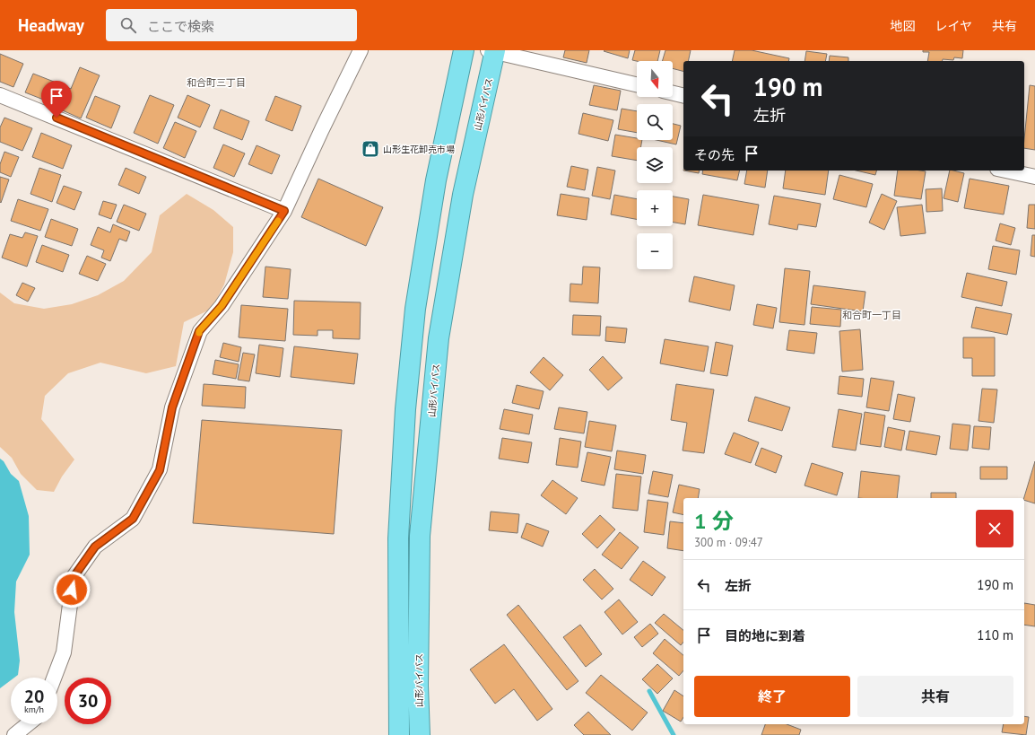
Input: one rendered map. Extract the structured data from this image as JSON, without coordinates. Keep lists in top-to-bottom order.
{
  "streets": {
    "highway": ["山形バイパス"]
  },
  "districts": ["和合町三丁目", "和合町一丁目"],
  "places": {
    "shop": ["山形生花卸売市場"]
  },
  "north": "bottom",
  "page": {
    "header": "Headway",
    "search": "ここで検索",
    "nav": ["地図", "レイヤ", "共有"],
    "map_buttons": ["+", "−"],
    "turn": ["190 m", "左折"],
    "then": "その先",
    "heading": ["1 分", "300 m · 09:47"],
    "list": [
      {
        "name": "左折",
        "value": "190 m"
      },
      {
        "name": "目的地に到着",
        "value": "110 m"
      }
    ],
    "buttons": ["終了", "共有"],
    "speed": "20 km/h",
    "limit": "30"
  }
}
